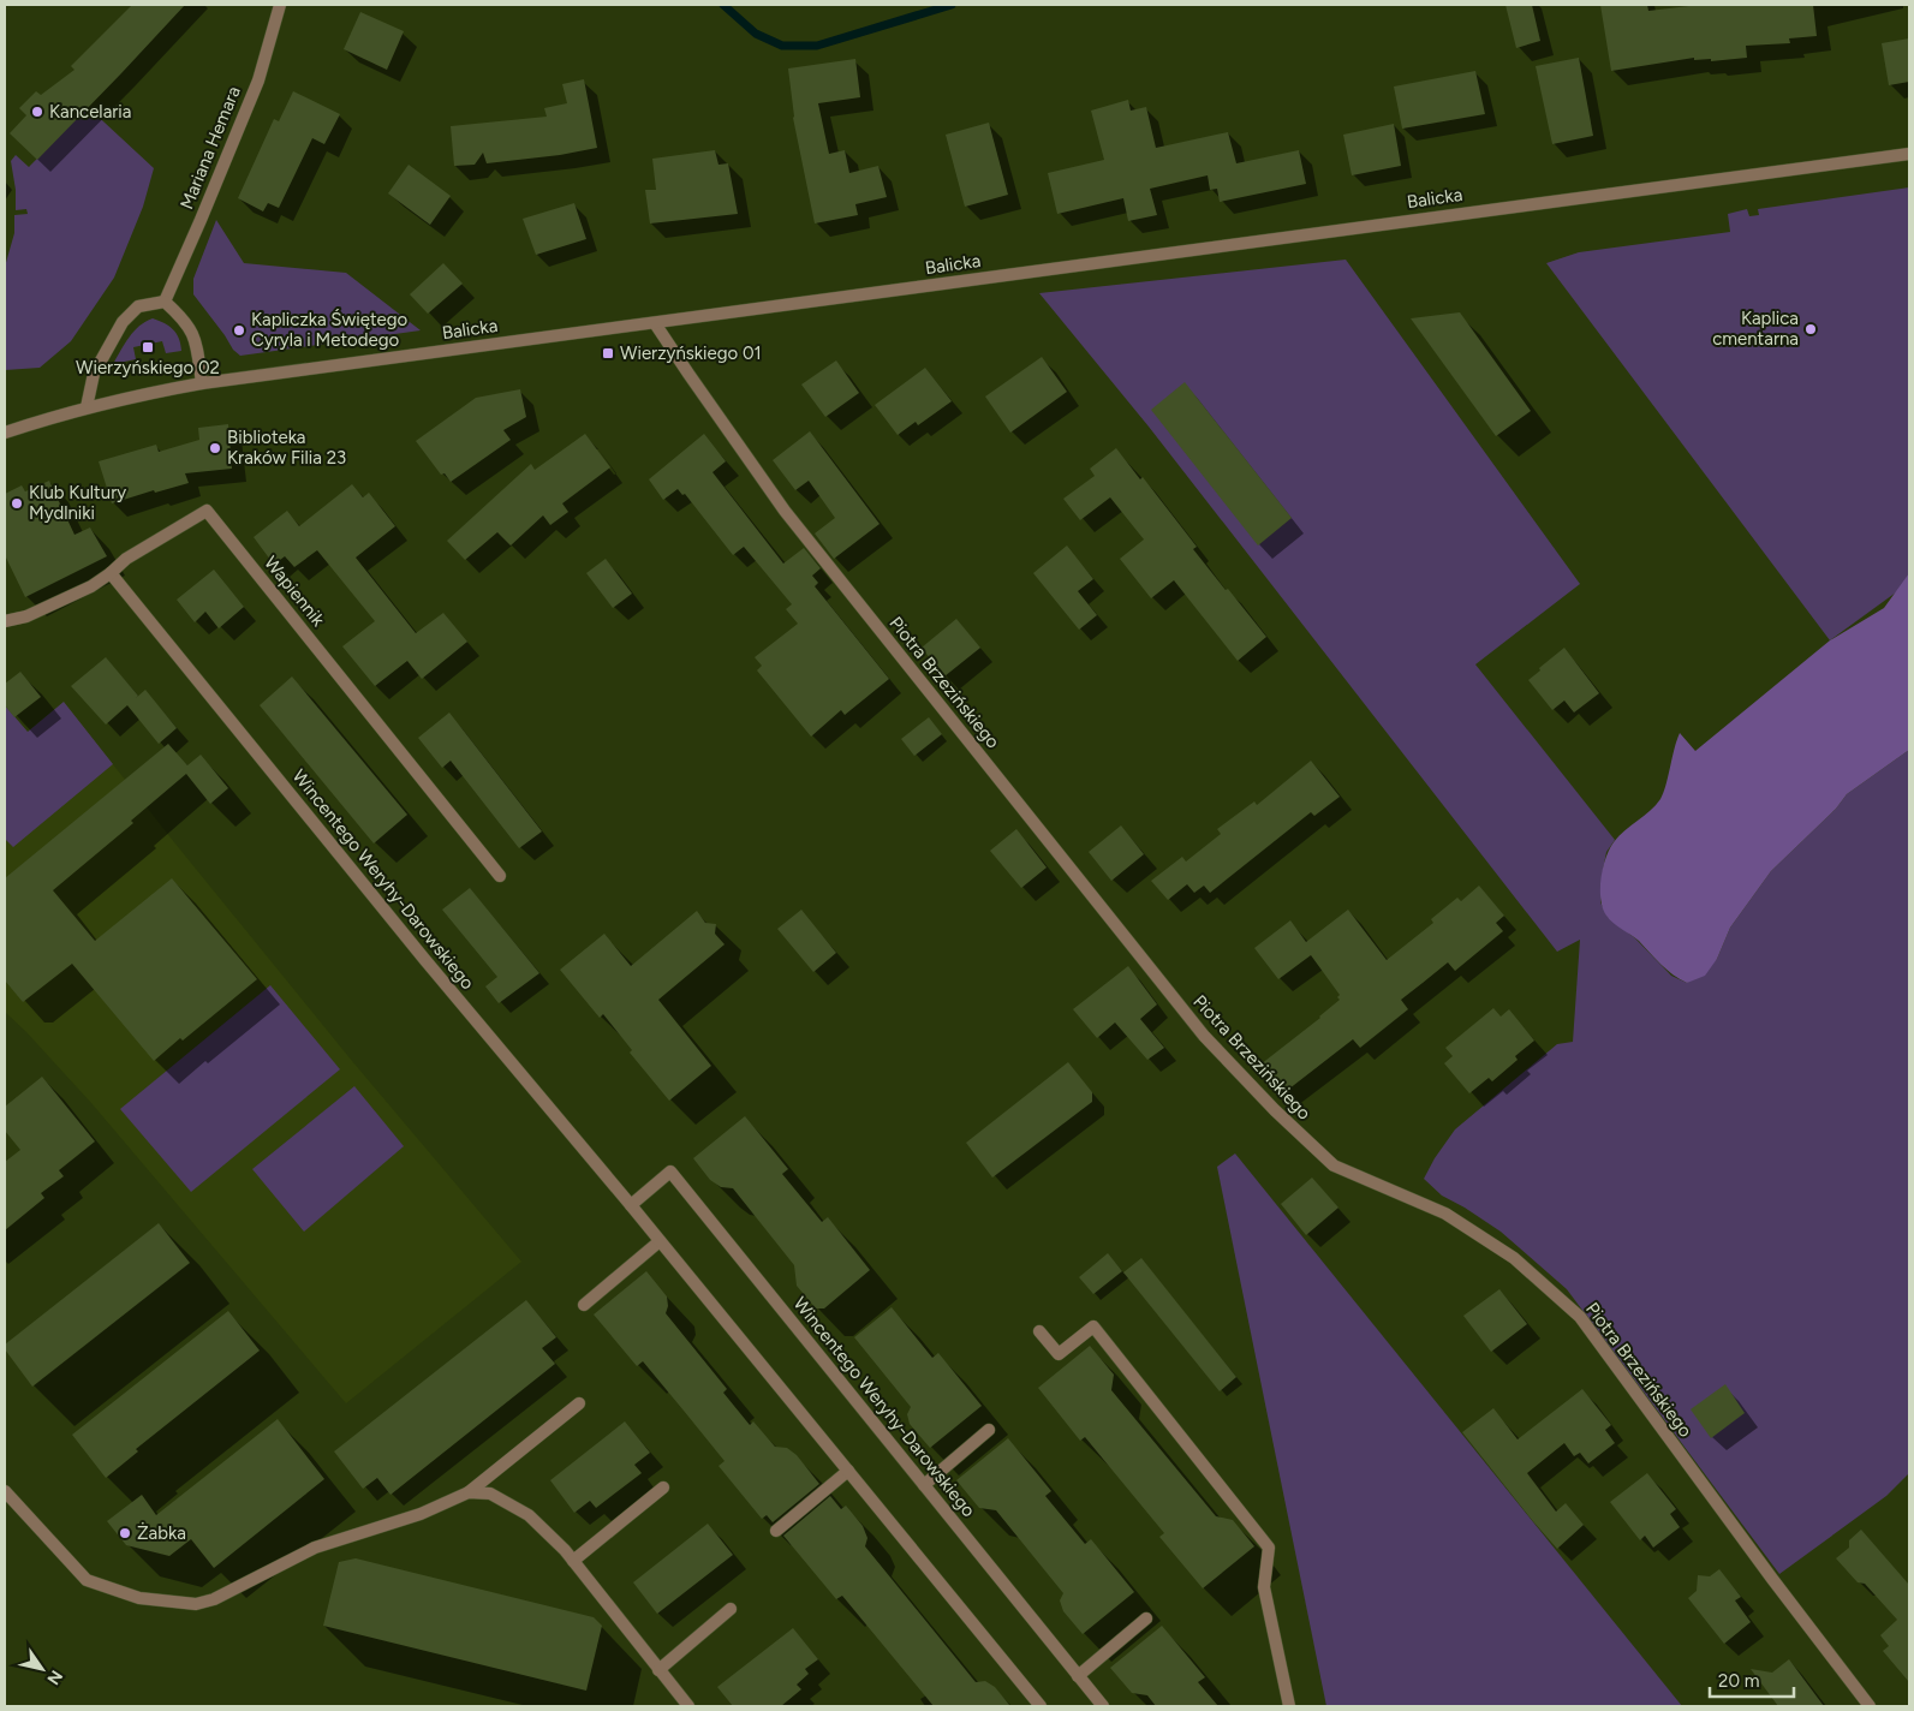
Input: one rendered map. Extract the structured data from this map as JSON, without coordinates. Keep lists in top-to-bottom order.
{
  "streets": {
    "street": [
      "Mariana Hemara",
      "Balicka",
      "Wapiennik",
      "Piotra Brzezińskiego",
      "Wincentego Weryhy-Darowskiego"
    ]
  },
  "crossings": [
    ["Balicka", "Piotra Brzezińskiego"],
    ["Wapiennik", "Wincentego Weryhy-Darowskiego"]
  ],
  "places": {
    "other": [
      "Kancelaria",
      "Kaplica cmentarna",
      "Kapliczka Świętego Cyryla i Metodego",
      "Biblioteka Kraków Filia 23",
      "Klub Kultury Mydlniki",
      "Żabka"
    ],
    "transit": ["Wierzyńskiego 02", "Wierzyńskiego 01"]
  },
  "scale_bar": "20 m",
  "north": "bottom right"
}
